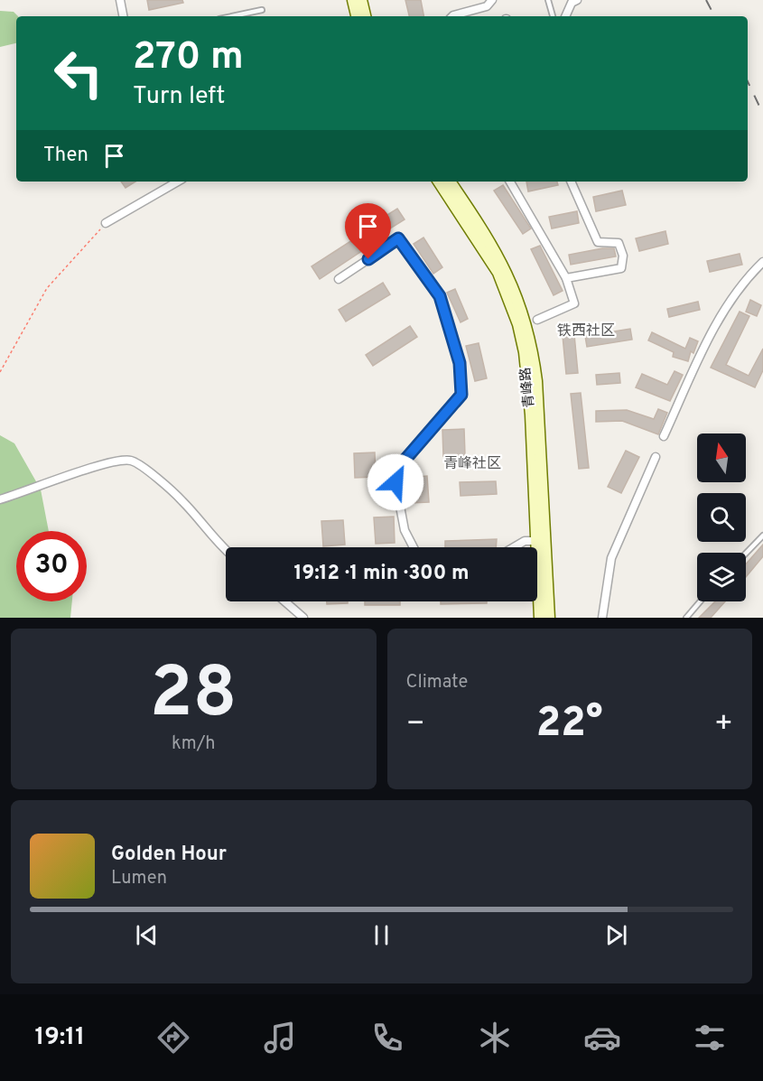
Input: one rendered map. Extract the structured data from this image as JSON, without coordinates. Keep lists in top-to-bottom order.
{
  "streets": {
    "main road": ["青峰路"]
  },
  "districts": ["铁西社区", "青峰社区"],
  "north": "top",
  "page": {
    "turn": ["270 m", "Turn left"],
    "then": "Then",
    "limit": "30",
    "trip": "19:12 · 1 min · 300 m",
    "tile": [
      ["28", "km/h"],
      "Climate"
    ],
    "heat": ["−", "22°", "+"],
    "song": ["Golden Hour", "Lumen"],
    "tabs": "19:11"
  }
}
